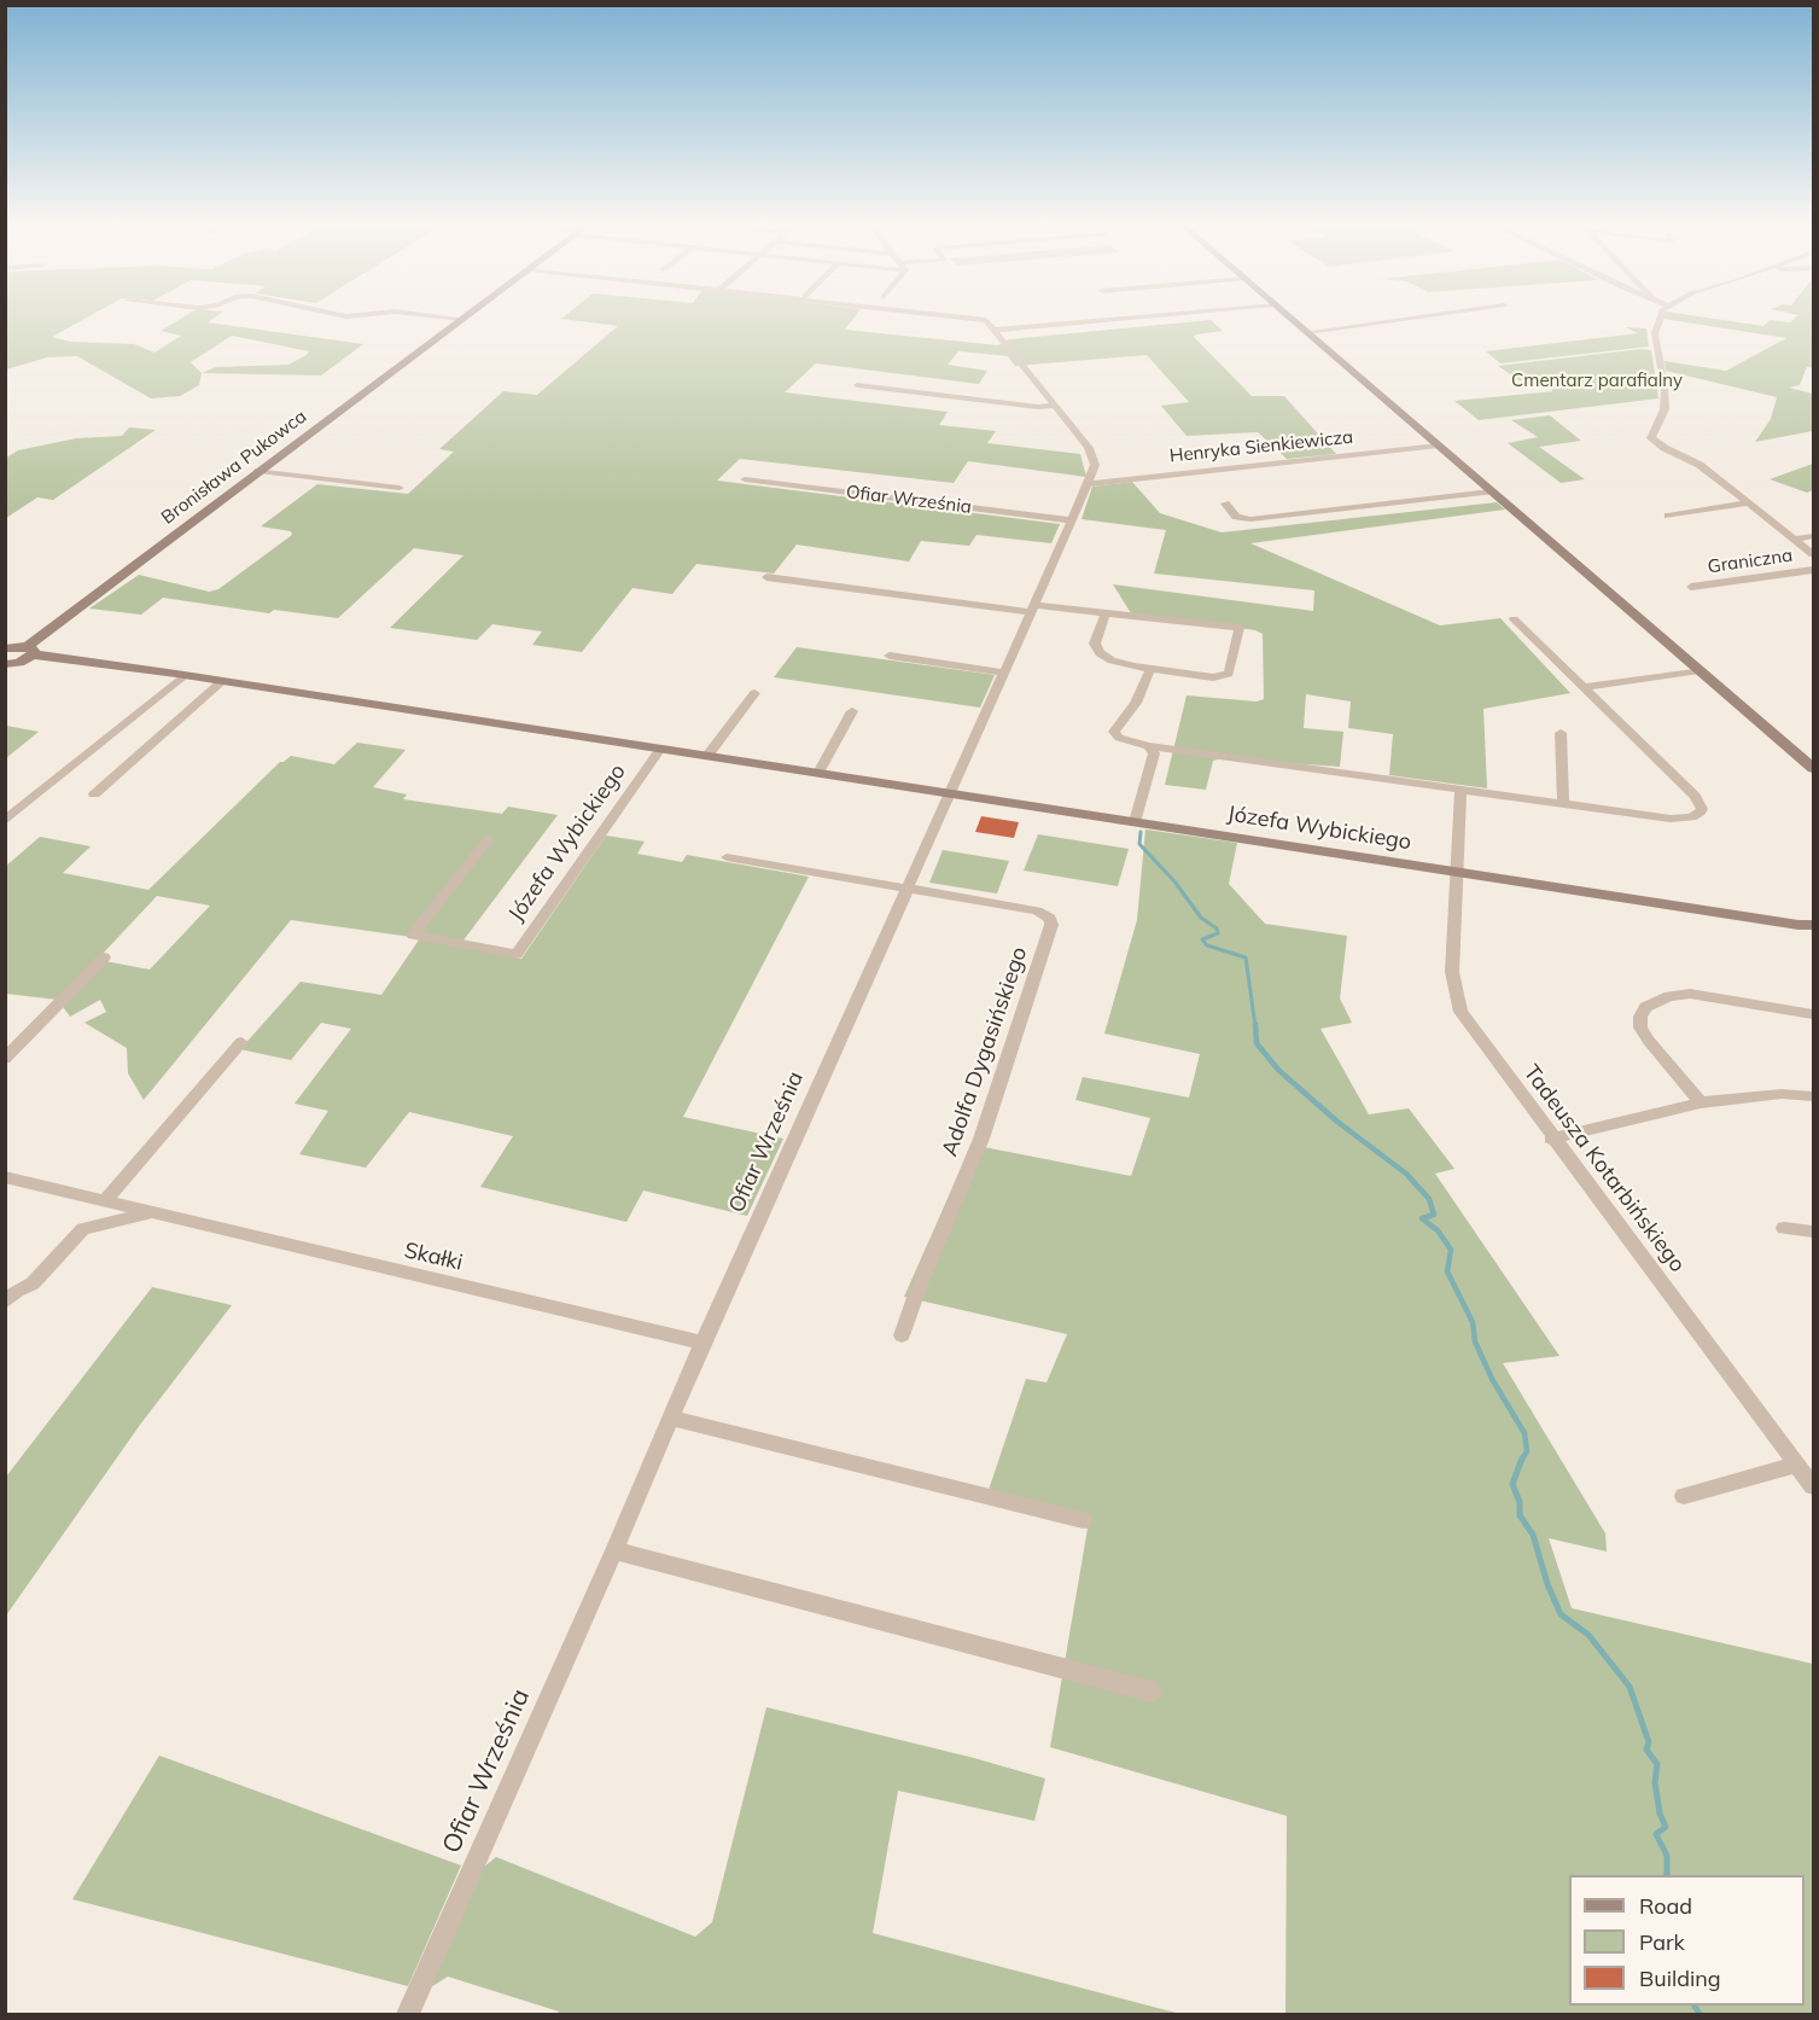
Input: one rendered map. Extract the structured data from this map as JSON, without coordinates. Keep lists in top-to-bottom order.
{
  "streets": {
    "street": [
      "Henryka Sienkiewicza",
      "Bronisława Pukowca",
      "Ofiar Września",
      "Graniczna",
      "Józefa Wybickiego",
      "Adolfa Dygasińskiego",
      "Tadeusza Kotarbińskiego",
      "Skałki"
    ]
  },
  "crossings": [
    ["Henryka Sienkiewicza", "Ofiar Września"],
    ["Bronisława Pukowca", "Józefa Wybickiego"],
    ["Ofiar Września", "Józefa Wybickiego"],
    ["Ofiar Września", "Adolfa Dygasińskiego"],
    ["Ofiar Września", "Skałki"],
    ["Józefa Wybickiego", "Tadeusza Kotarbińskiego"]
  ],
  "parks": ["Cmentarz parafialny"],
  "legend": ["Road", "Park", "Building"]
}
